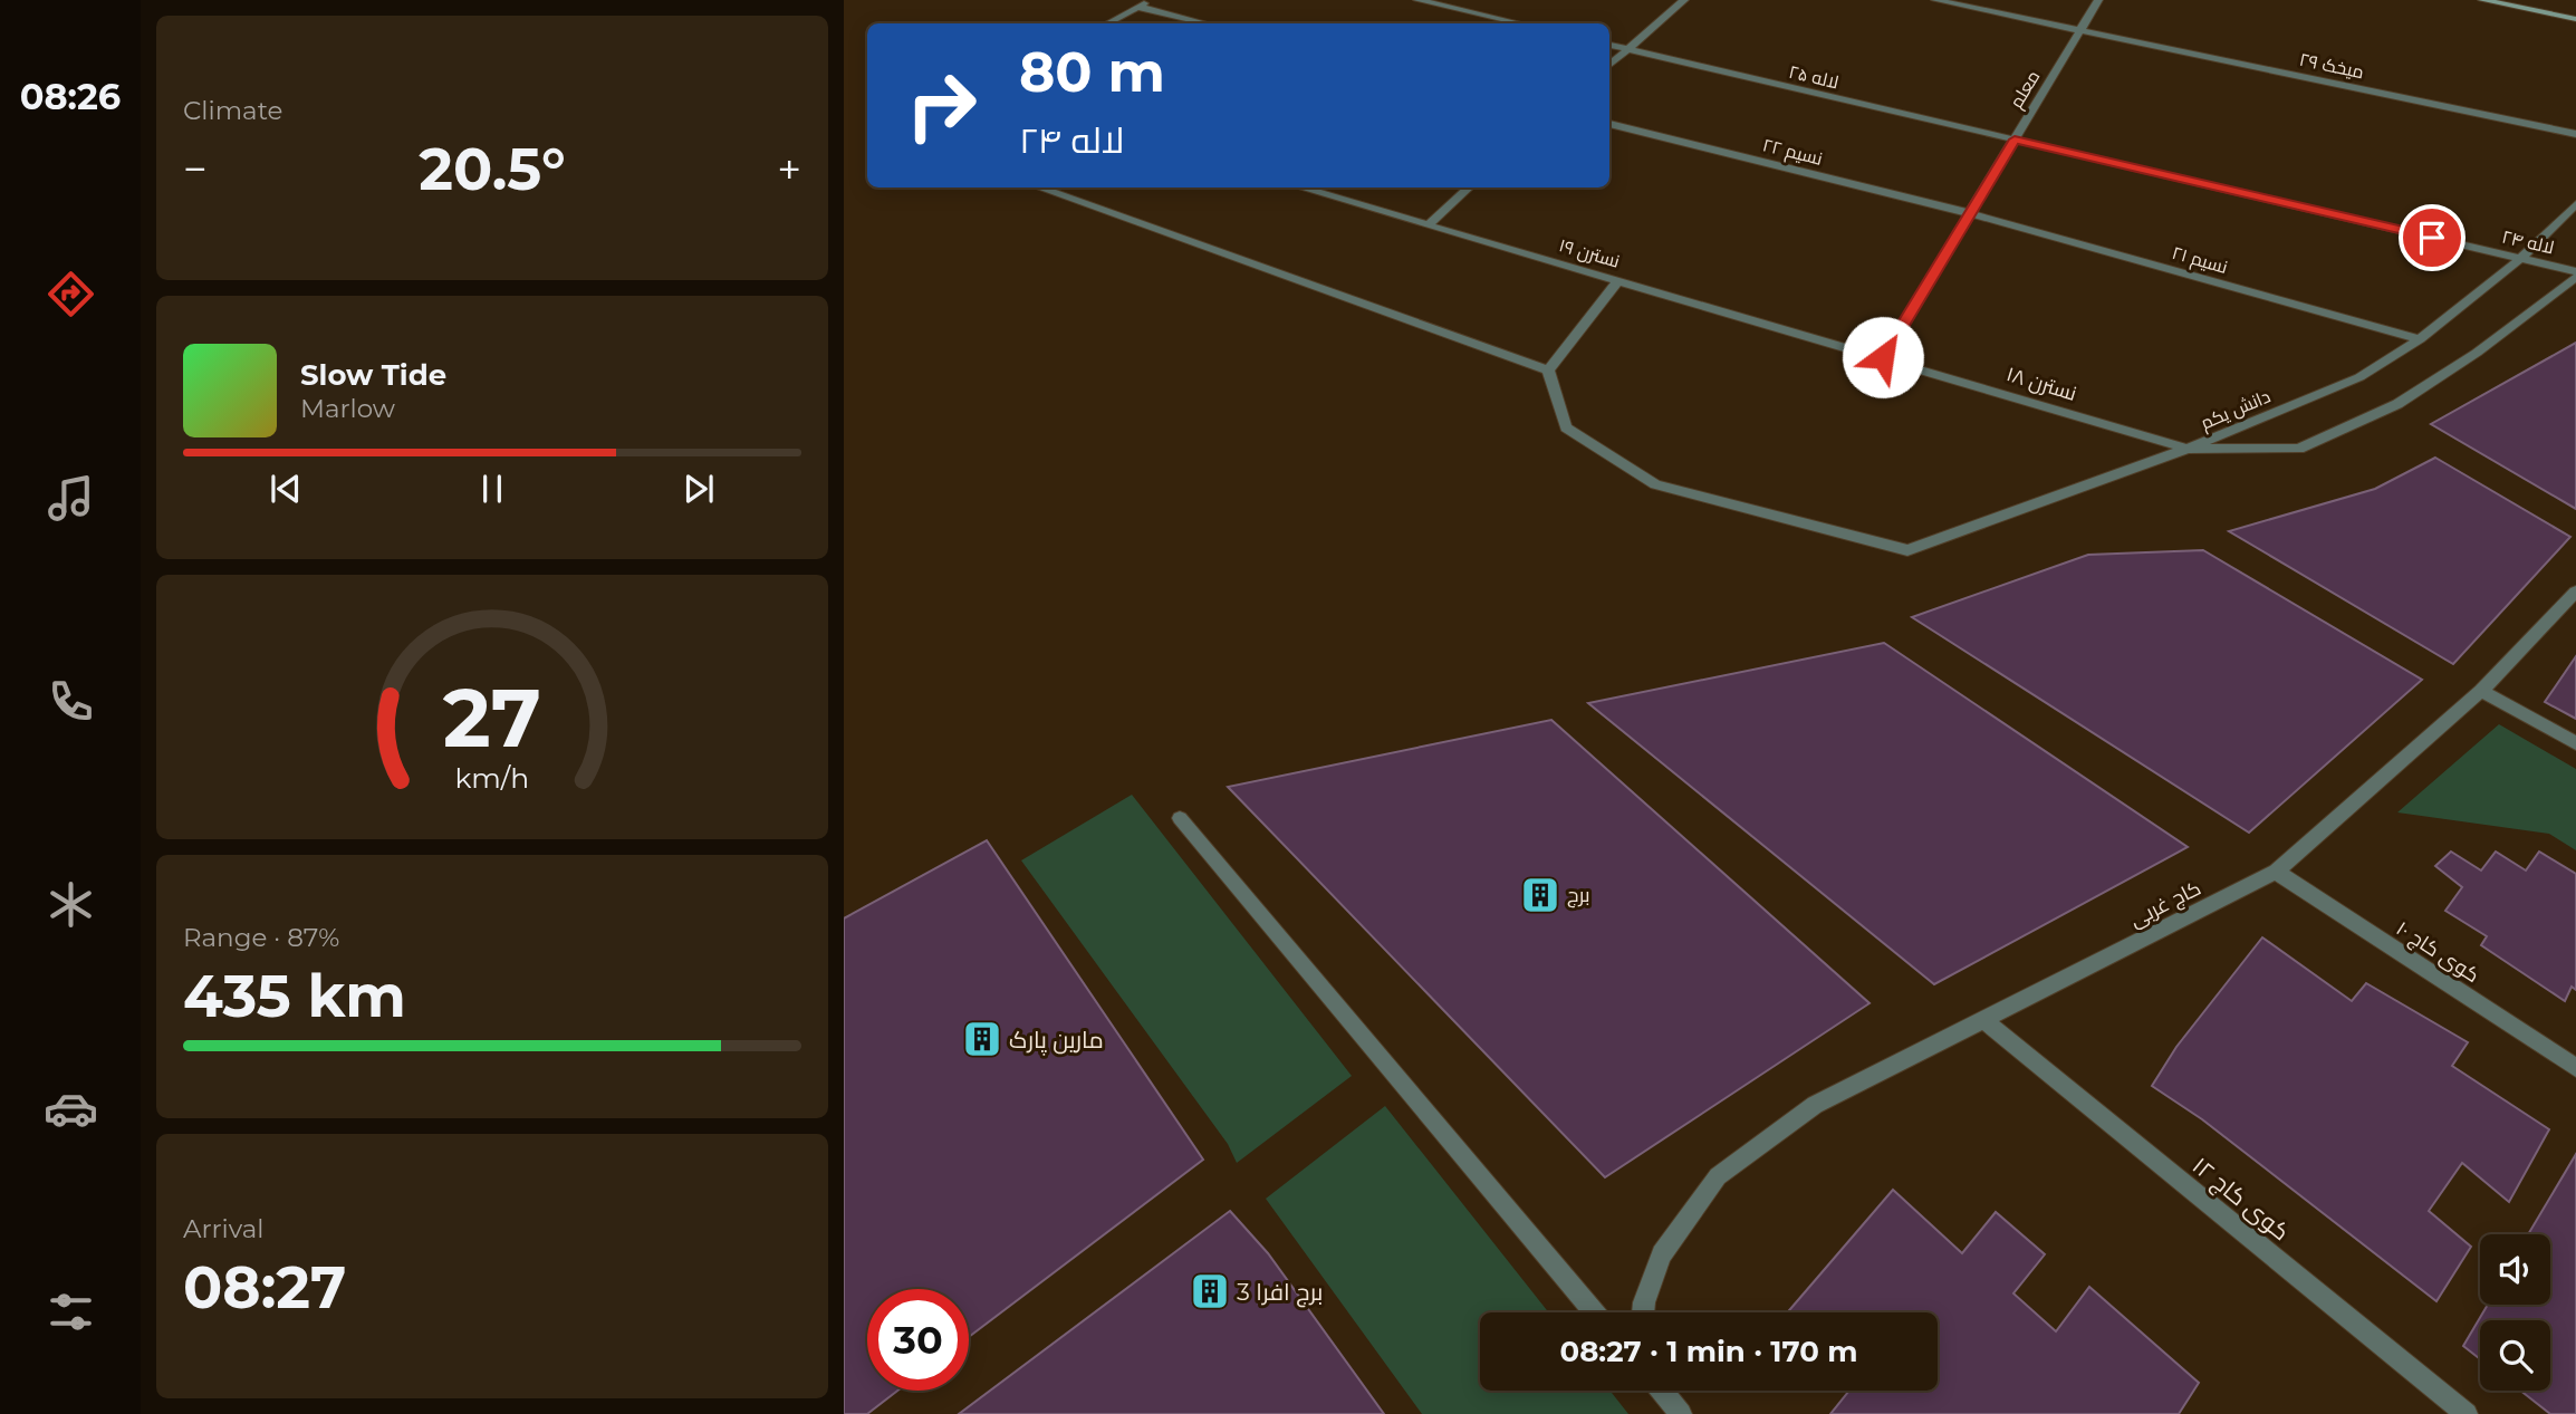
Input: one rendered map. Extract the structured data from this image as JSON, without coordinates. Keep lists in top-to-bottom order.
{
  "streets": {
    "street": [
      "میخک ۲۹",
      "لاله ۲۵",
      "معلم",
      "نسیم ۲۲",
      "لاله ۲۴",
      "نسترن ۱۹",
      "نسیم ۲۱",
      "نسترن ۱۸",
      "دانش یکم",
      "کاج غربی",
      "کوی کاج ۱۰",
      "کوی کاج ۱۲"
    ]
  },
  "crossings": [
    ["میخک ۲۹", "معلم"],
    ["لاله ۲۵", "معلم"],
    ["لاله ۲۵", "لاله ۲۴"],
    ["معلم", "نسیم ۲۲"],
    ["معلم", "لاله ۲۴"],
    ["معلم", "نسترن ۱۹"],
    ["معلم", "نسیم ۲۱"],
    ["معلم", "نسترن ۱۸"],
    ["نسیم ۲۲", "نسیم ۲۱"],
    ["لاله ۲۴", "دانش یکم"],
    ["نسترن ۱۹", "نسترن ۱۸"],
    ["نسیم ۲۱", "دانش یکم"],
    ["نسترن ۱۸", "دانش یکم"],
    ["کاج غربی", "کوی کاج ۱۰"],
    ["کاج غربی", "کوی کاج ۱۲"]
  ],
  "places": {
    "building": ["برج", "مارین پارک", "برج افرا 3"]
  },
  "page": {
    "tabs": "08:26",
    "tile": [
      "Climate",
      ["Range · 87%", "435 km"],
      ["Arrival", "08:27"]
    ],
    "turn": ["80 m", "لاله ۲۴"],
    "heat": ["−", "20.5°", "+"],
    "song": ["Slow Tide", "Marlow"],
    "limit": "30",
    "trip": "08:27 · 1 min · 170 m",
    "gauge": ["27", "km/h"]
  }
}
